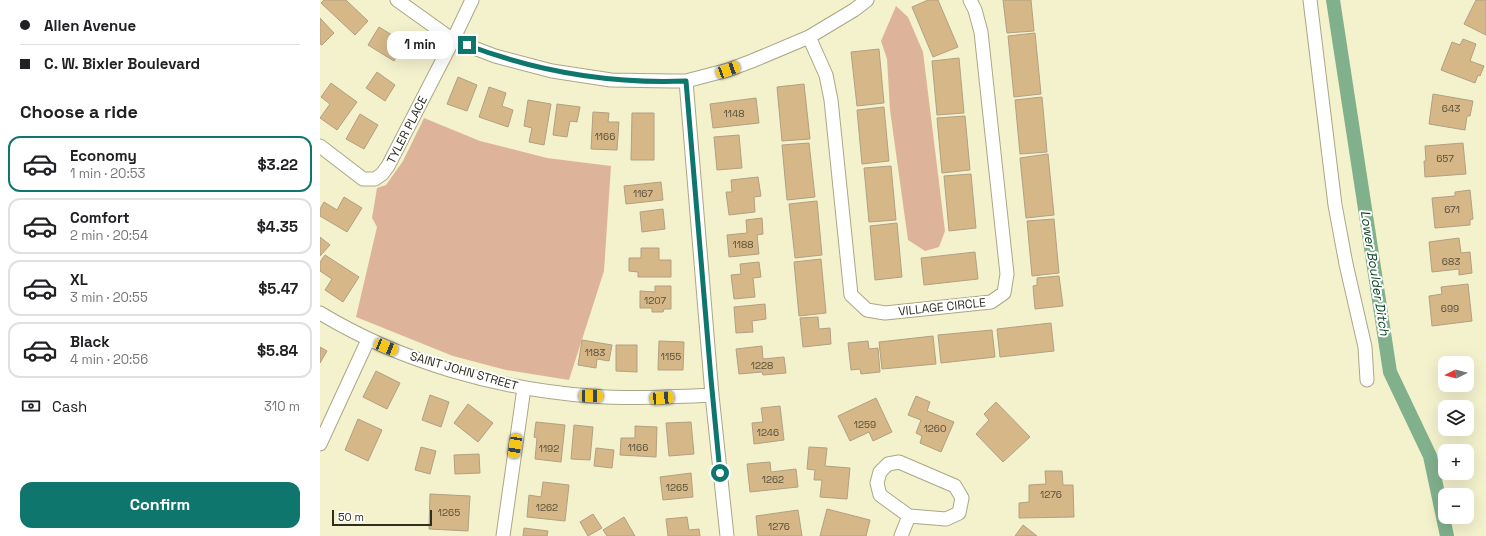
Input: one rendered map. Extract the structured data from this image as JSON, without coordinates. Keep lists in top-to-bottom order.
{
  "streets": {
    "street": ["TYLER PLACE", "VILLAGE CIRCLE", "SAINT JOHN STREET"]
  },
  "water": ["Lower Boulder Ditch"],
  "house_numbers": [
    "643",
    "1148",
    "1166",
    "657",
    "1167",
    "671",
    "1188",
    "683",
    "1207",
    "699",
    "1183",
    "1155",
    "1228",
    "1259",
    "1260",
    "1246",
    "1166",
    "1192",
    "1262",
    "1265",
    "1276",
    "1262",
    "1265",
    "1276"
  ],
  "scale_bar": "50 m",
  "north": "left",
  "page": {
    "banner": ["Allen Avenue", "C. W. Bixler Boulevard"],
    "bubble": "1 min",
    "heading": "Choose a ride",
    "list": [
      {
        "name": "Economy",
        "note": "1 min · 20:53",
        "value": "$3.22"
      },
      {
        "name": "Comfort",
        "note": "2 min · 20:54",
        "value": "$4.35"
      },
      {
        "name": "XL",
        "note": "3 min · 20:55",
        "value": "$5.47"
      },
      {
        "name": "Black",
        "note": "4 min · 20:56",
        "value": "$5.84"
      }
    ],
    "map_buttons": ["+", "−"],
    "pay": ["Cash", "310 m"],
    "buttons": "Confirm",
    "scale": "50 m"
  }
}
